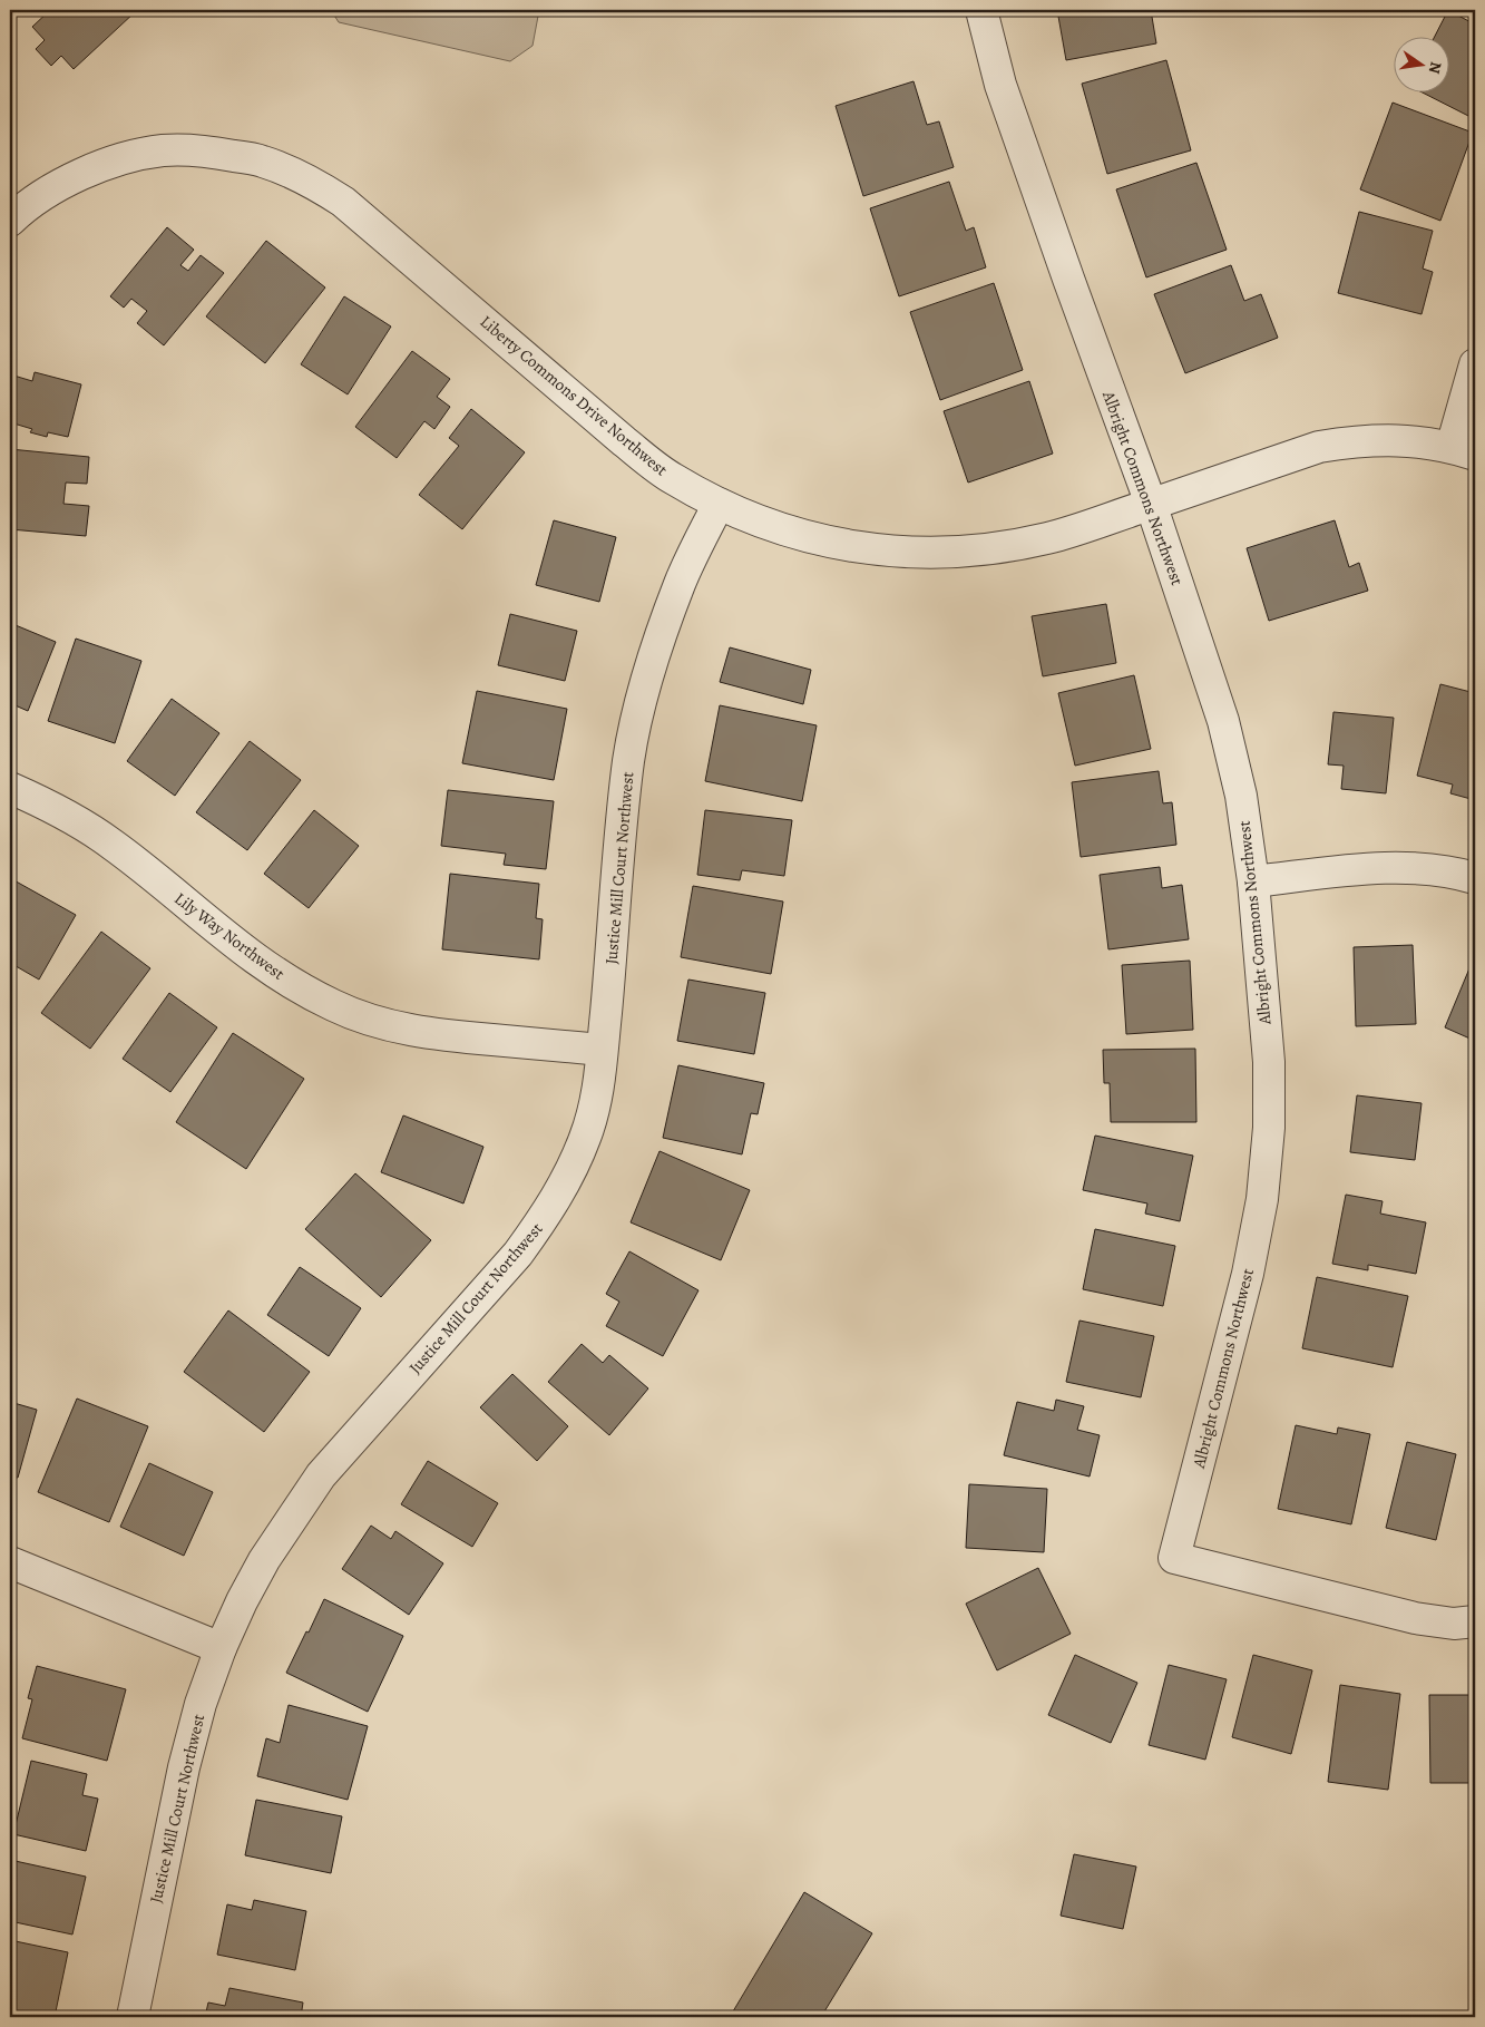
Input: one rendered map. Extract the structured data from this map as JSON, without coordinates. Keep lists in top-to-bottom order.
{
  "streets": {
    "street": [
      "Liberty Commons Drive Northwest",
      "Albright Commons Northwest",
      "Justice Mill Court Northwest",
      "Lily Way Northwest"
    ]
  },
  "crossings": [
    ["Liberty Commons Drive Northwest", "Albright Commons Northwest"],
    ["Liberty Commons Drive Northwest", "Justice Mill Court Northwest"],
    ["Justice Mill Court Northwest", "Lily Way Northwest"]
  ],
  "north": "right"
}
